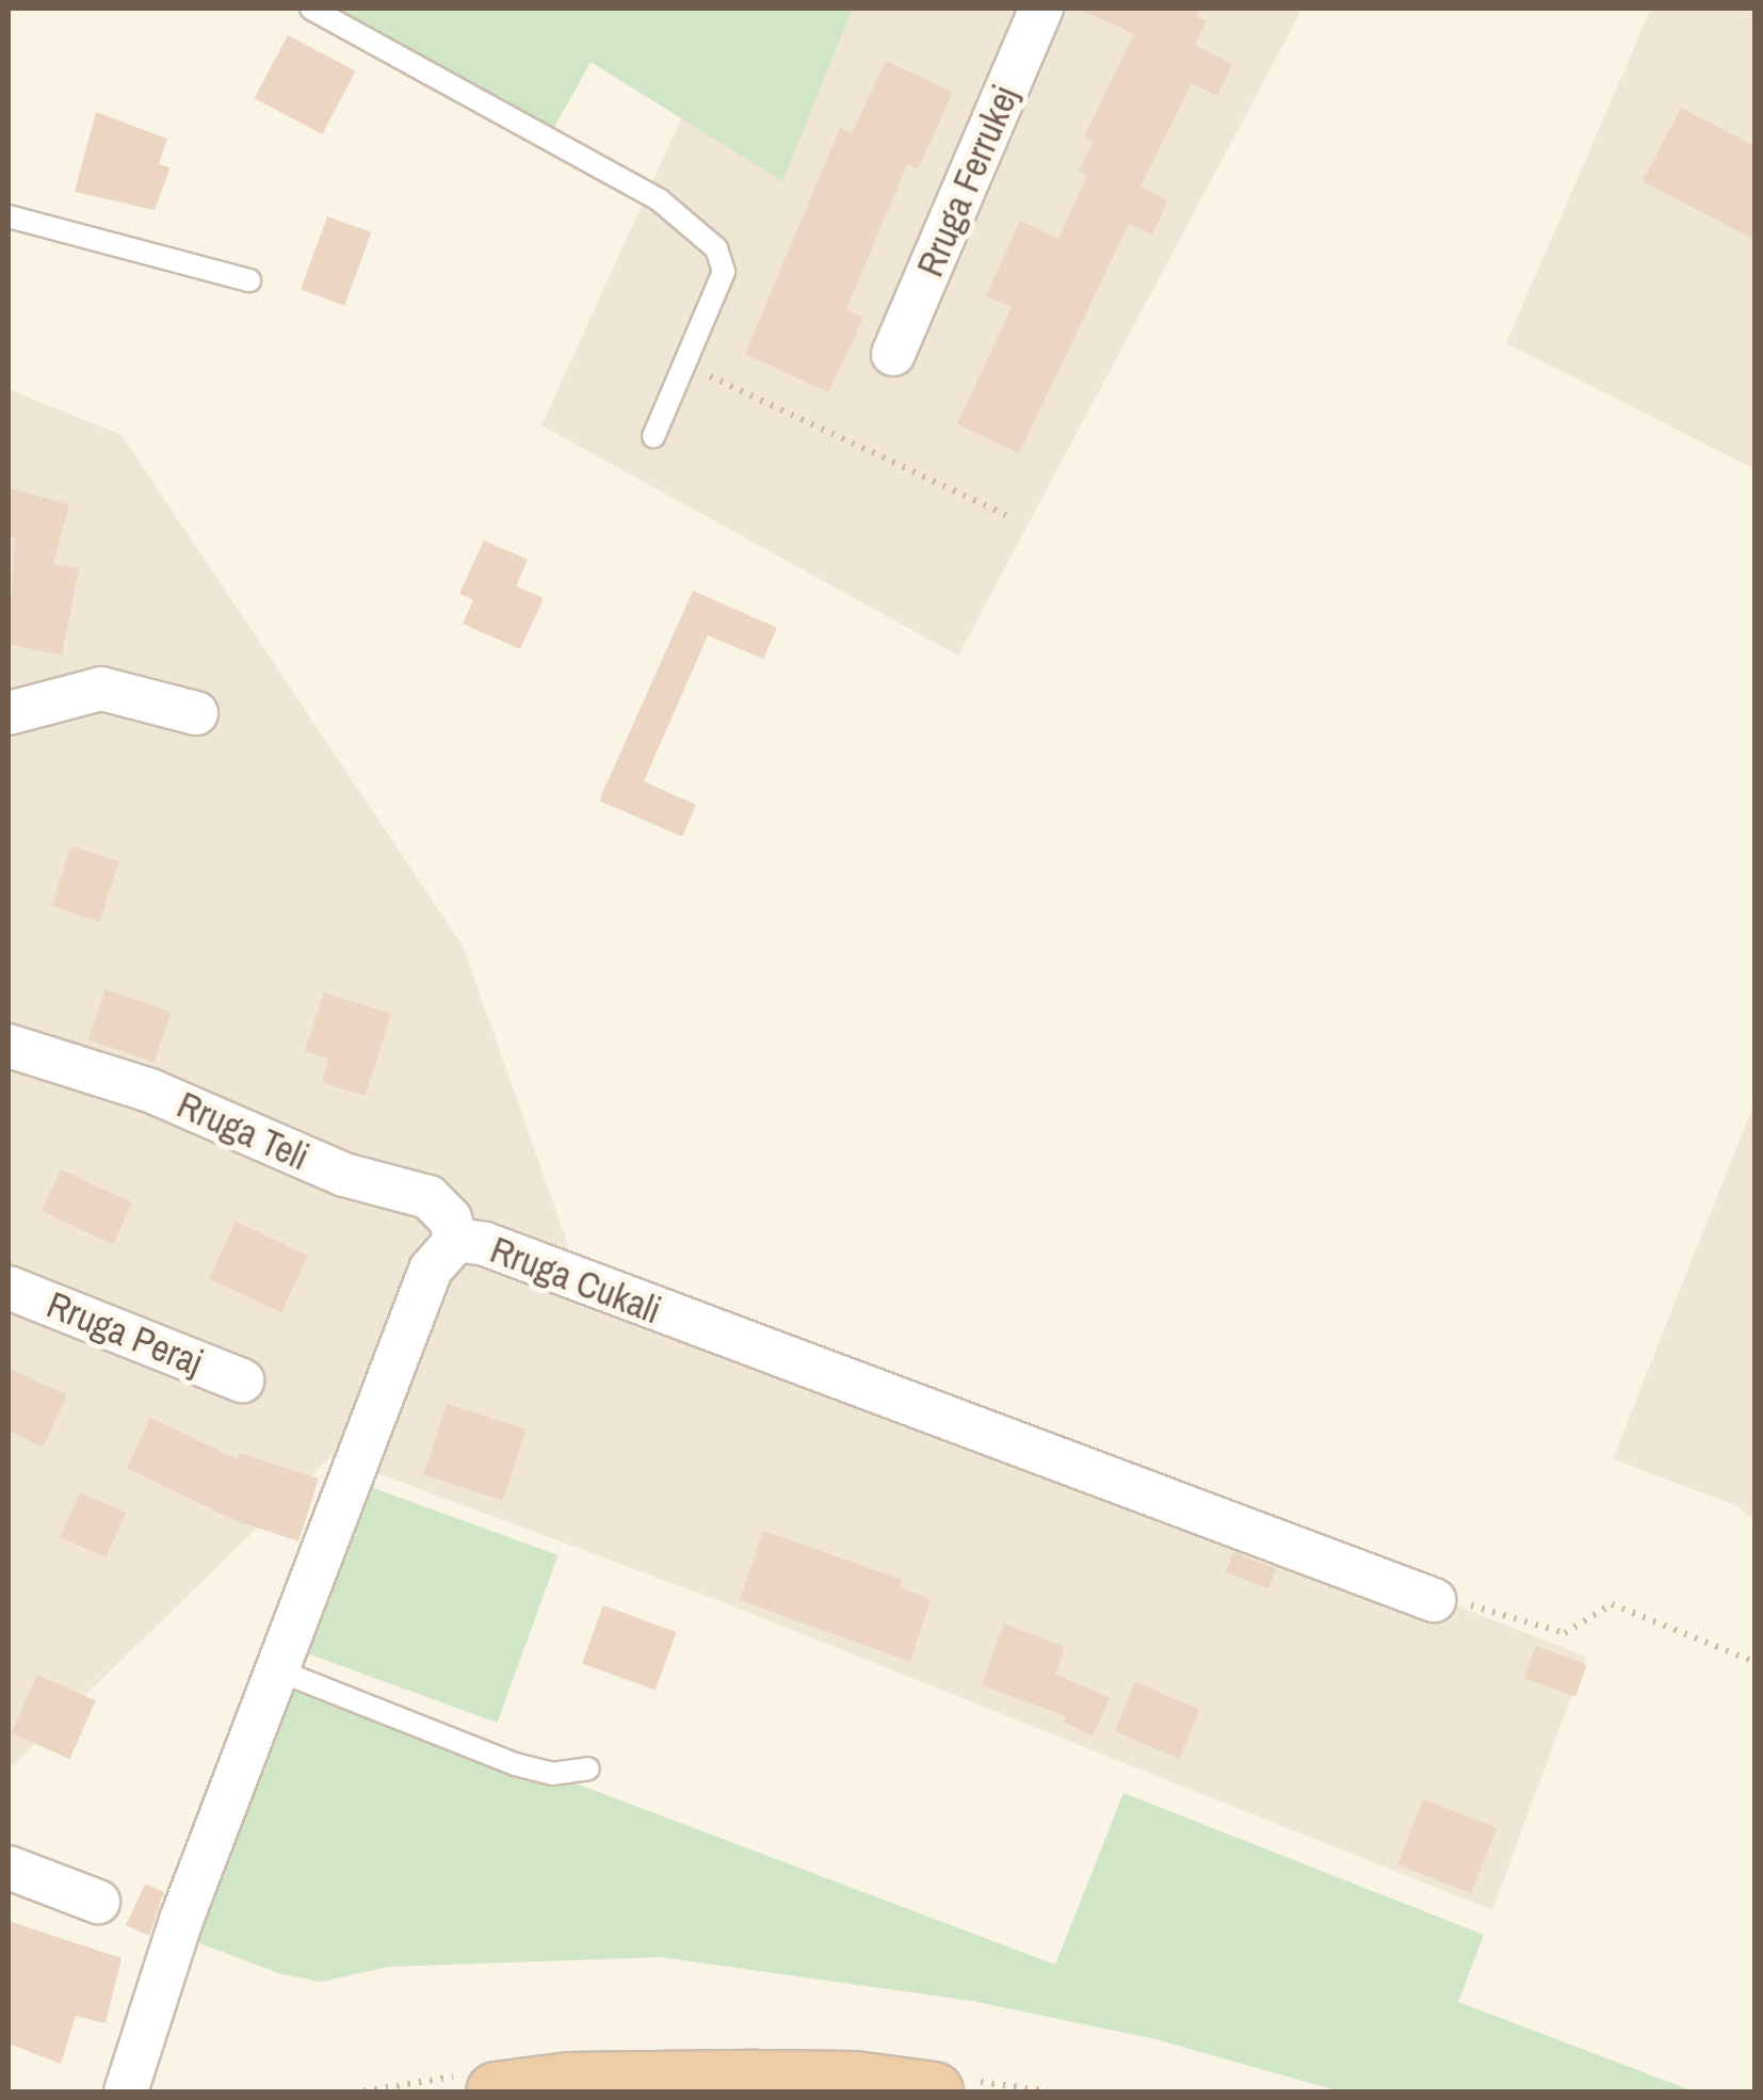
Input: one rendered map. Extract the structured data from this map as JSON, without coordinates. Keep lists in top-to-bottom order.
{
  "streets": {
    "street": [
      "Rruga Ferrukej",
      "Rruga Teli",
      "Rruga Cukali",
      "Rruga Peraj"
    ]
  },
  "crossings": [
    ["Rruga Teli", "Rruga Cukali"]
  ]
}
